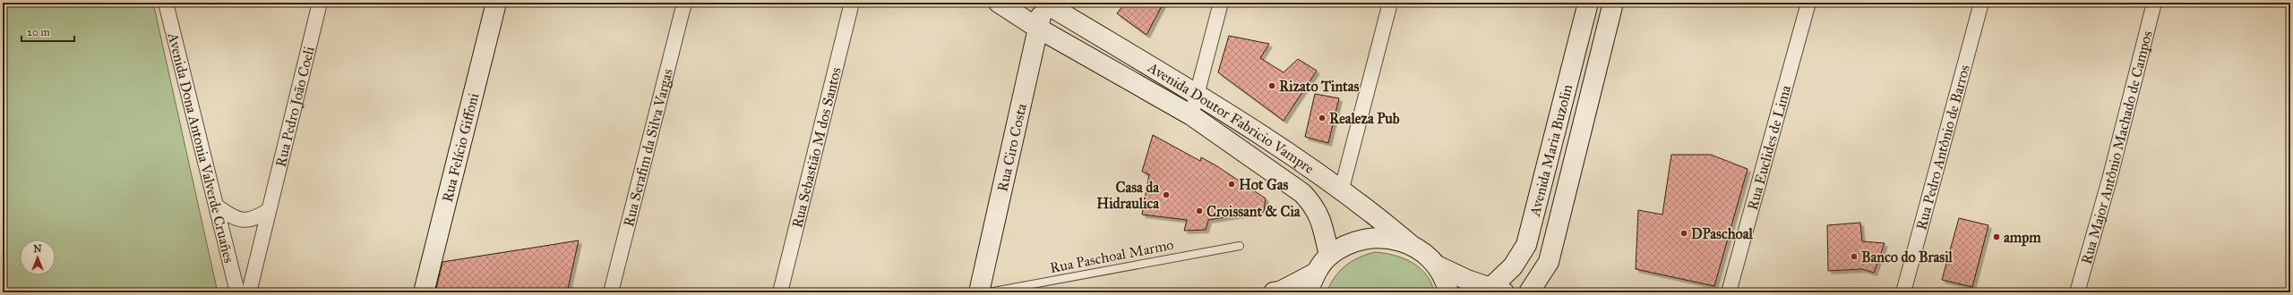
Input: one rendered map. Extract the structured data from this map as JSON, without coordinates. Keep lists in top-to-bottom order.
{
  "streets": {
    "main road": [
      "Avenida Doutor Fabricio Vampre",
      "Rua Felício Giffoni",
      "Rua Ciro Costa",
      "Avenida Maria Buzolin"
    ],
    "street": [
      "Rua Pedro João Coeli",
      "Avenida Dona Antonia Valverde Cruañes",
      "Rua Serafim da Silva Vargas",
      "Rua Sebastião M dos Santos",
      "Rua Euclides de Lima",
      "Rua Pedro Antônio de Barros",
      "Rua Major Antônio Machado de Campos"
    ],
    "lane": ["Rua Paschoal Marmo"]
  },
  "crossings": [
    ["Avenida Doutor Fabricio Vampre", "Rua Ciro Costa"]
  ],
  "places": [
    "Rizato Tintas",
    "Realeza Pub",
    "Hot Gas",
    "Casa da Hidraulica",
    "Croissant & Cia",
    "DPaschoal",
    "ampm",
    "Banco do Brasil"
  ],
  "scale_bar": "20 m",
  "north": "top"
}
